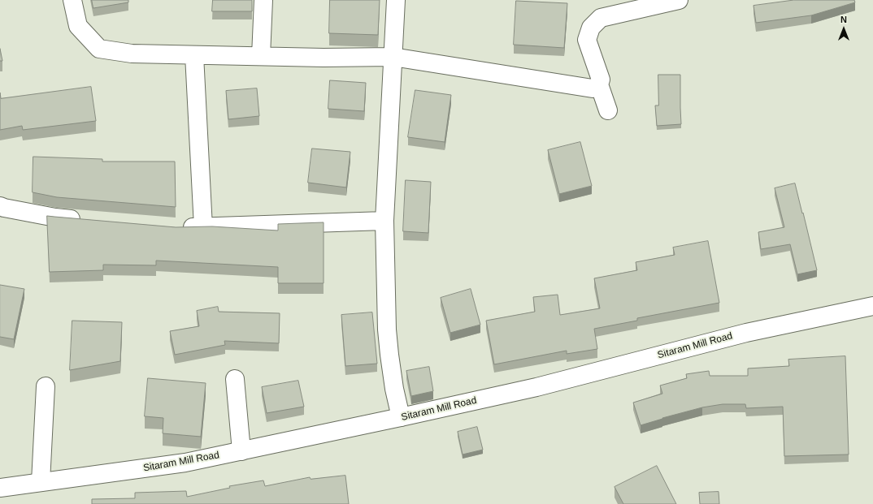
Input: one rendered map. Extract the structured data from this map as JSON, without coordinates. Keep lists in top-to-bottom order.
{
  "streets": {
    "street": ["Sitaram Mill Road"]
  },
  "north": "top"
}
